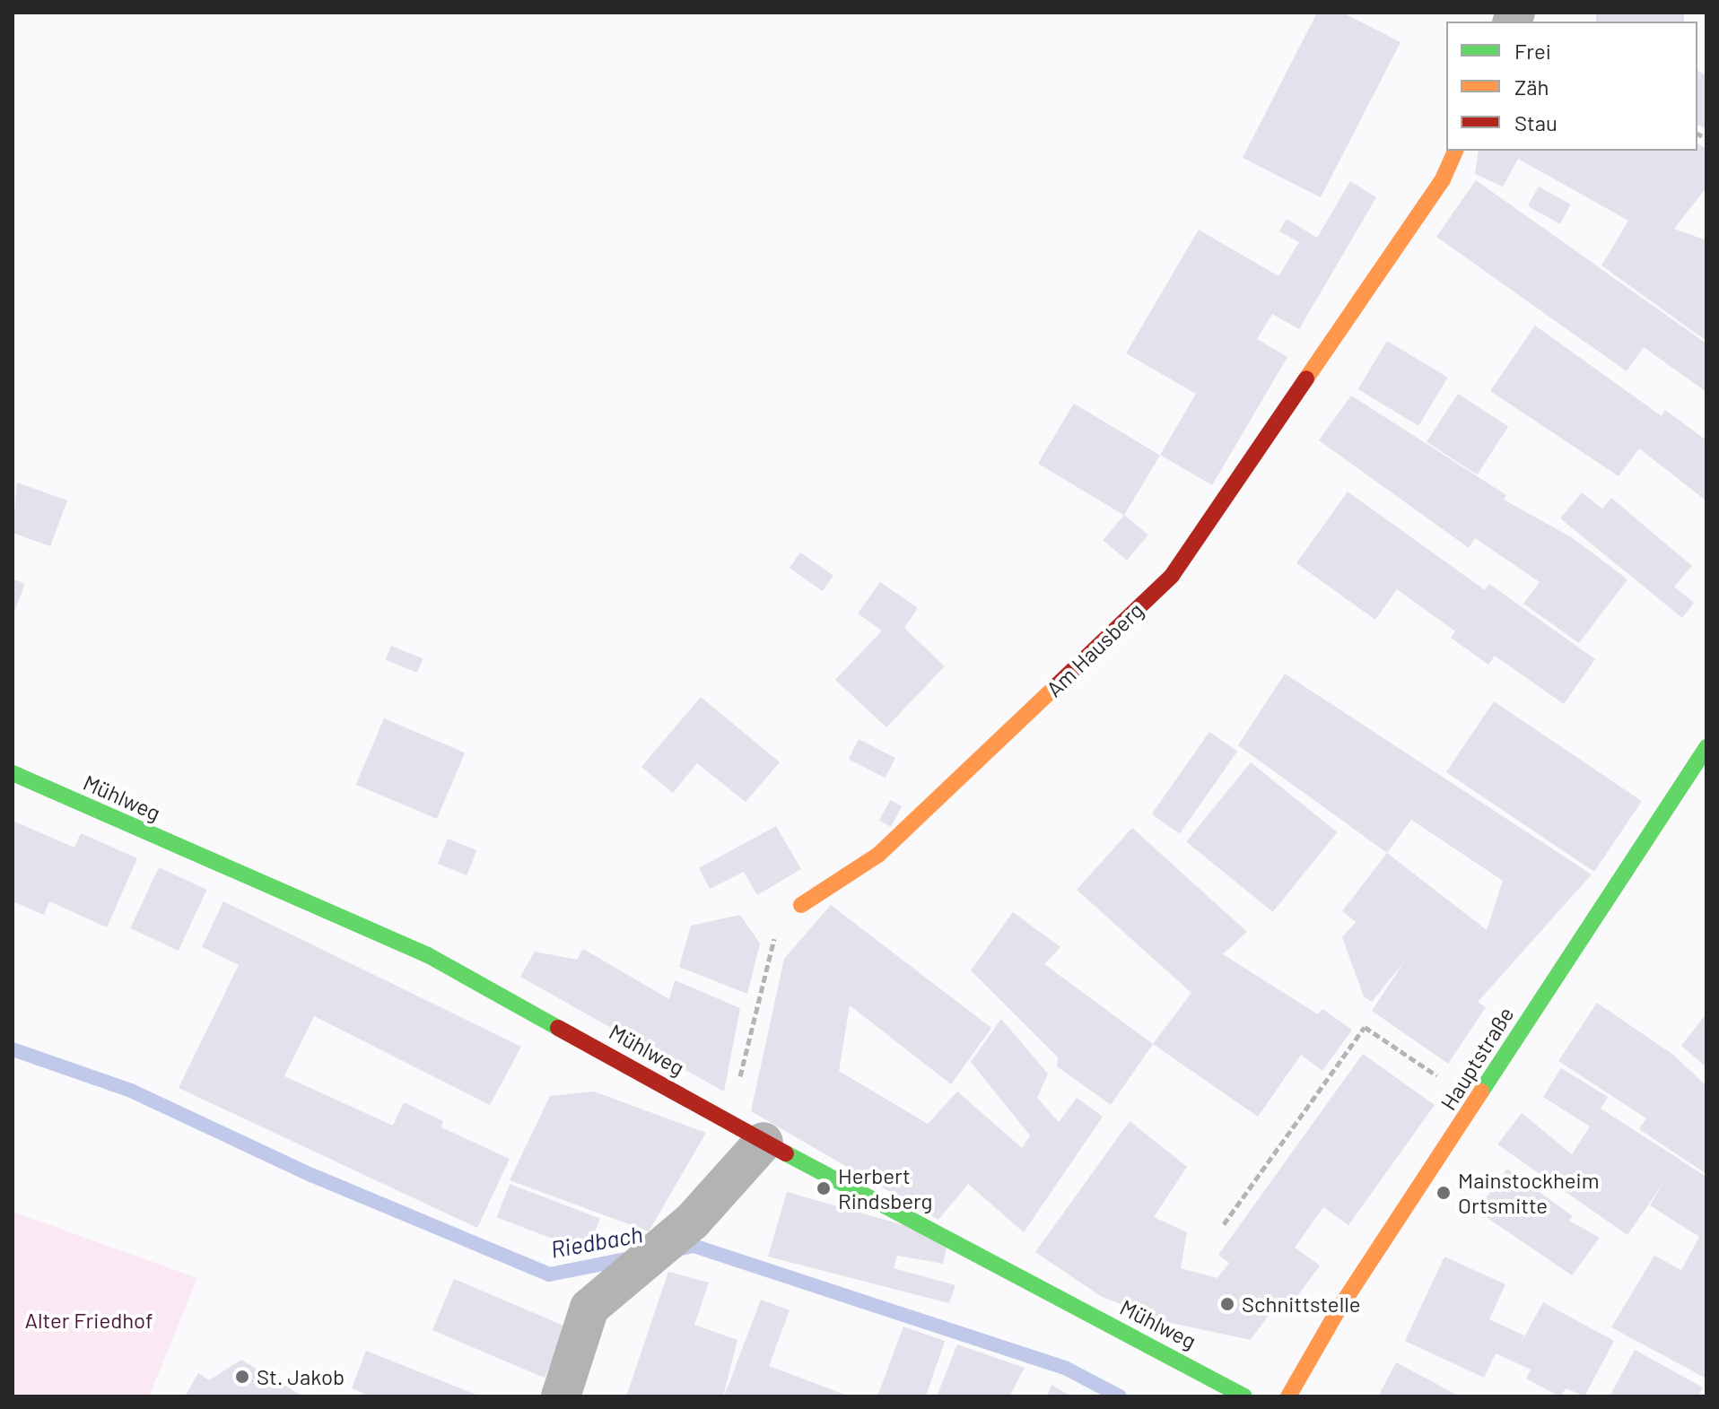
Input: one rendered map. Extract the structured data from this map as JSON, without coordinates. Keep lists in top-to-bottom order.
{
  "streets": {
    "street": ["Am Hausberg", "Mühlweg", "Hauptstraße"]
  },
  "water": ["Riedbach"],
  "parks": ["Alter Friedhof"],
  "places": [
    "Herbert Rindsberg",
    "Mainstockheim Ortsmitte",
    "Schnittstelle",
    "St. Jakob"
  ],
  "legend": ["Frei", "Zäh", "Stau"]
}
